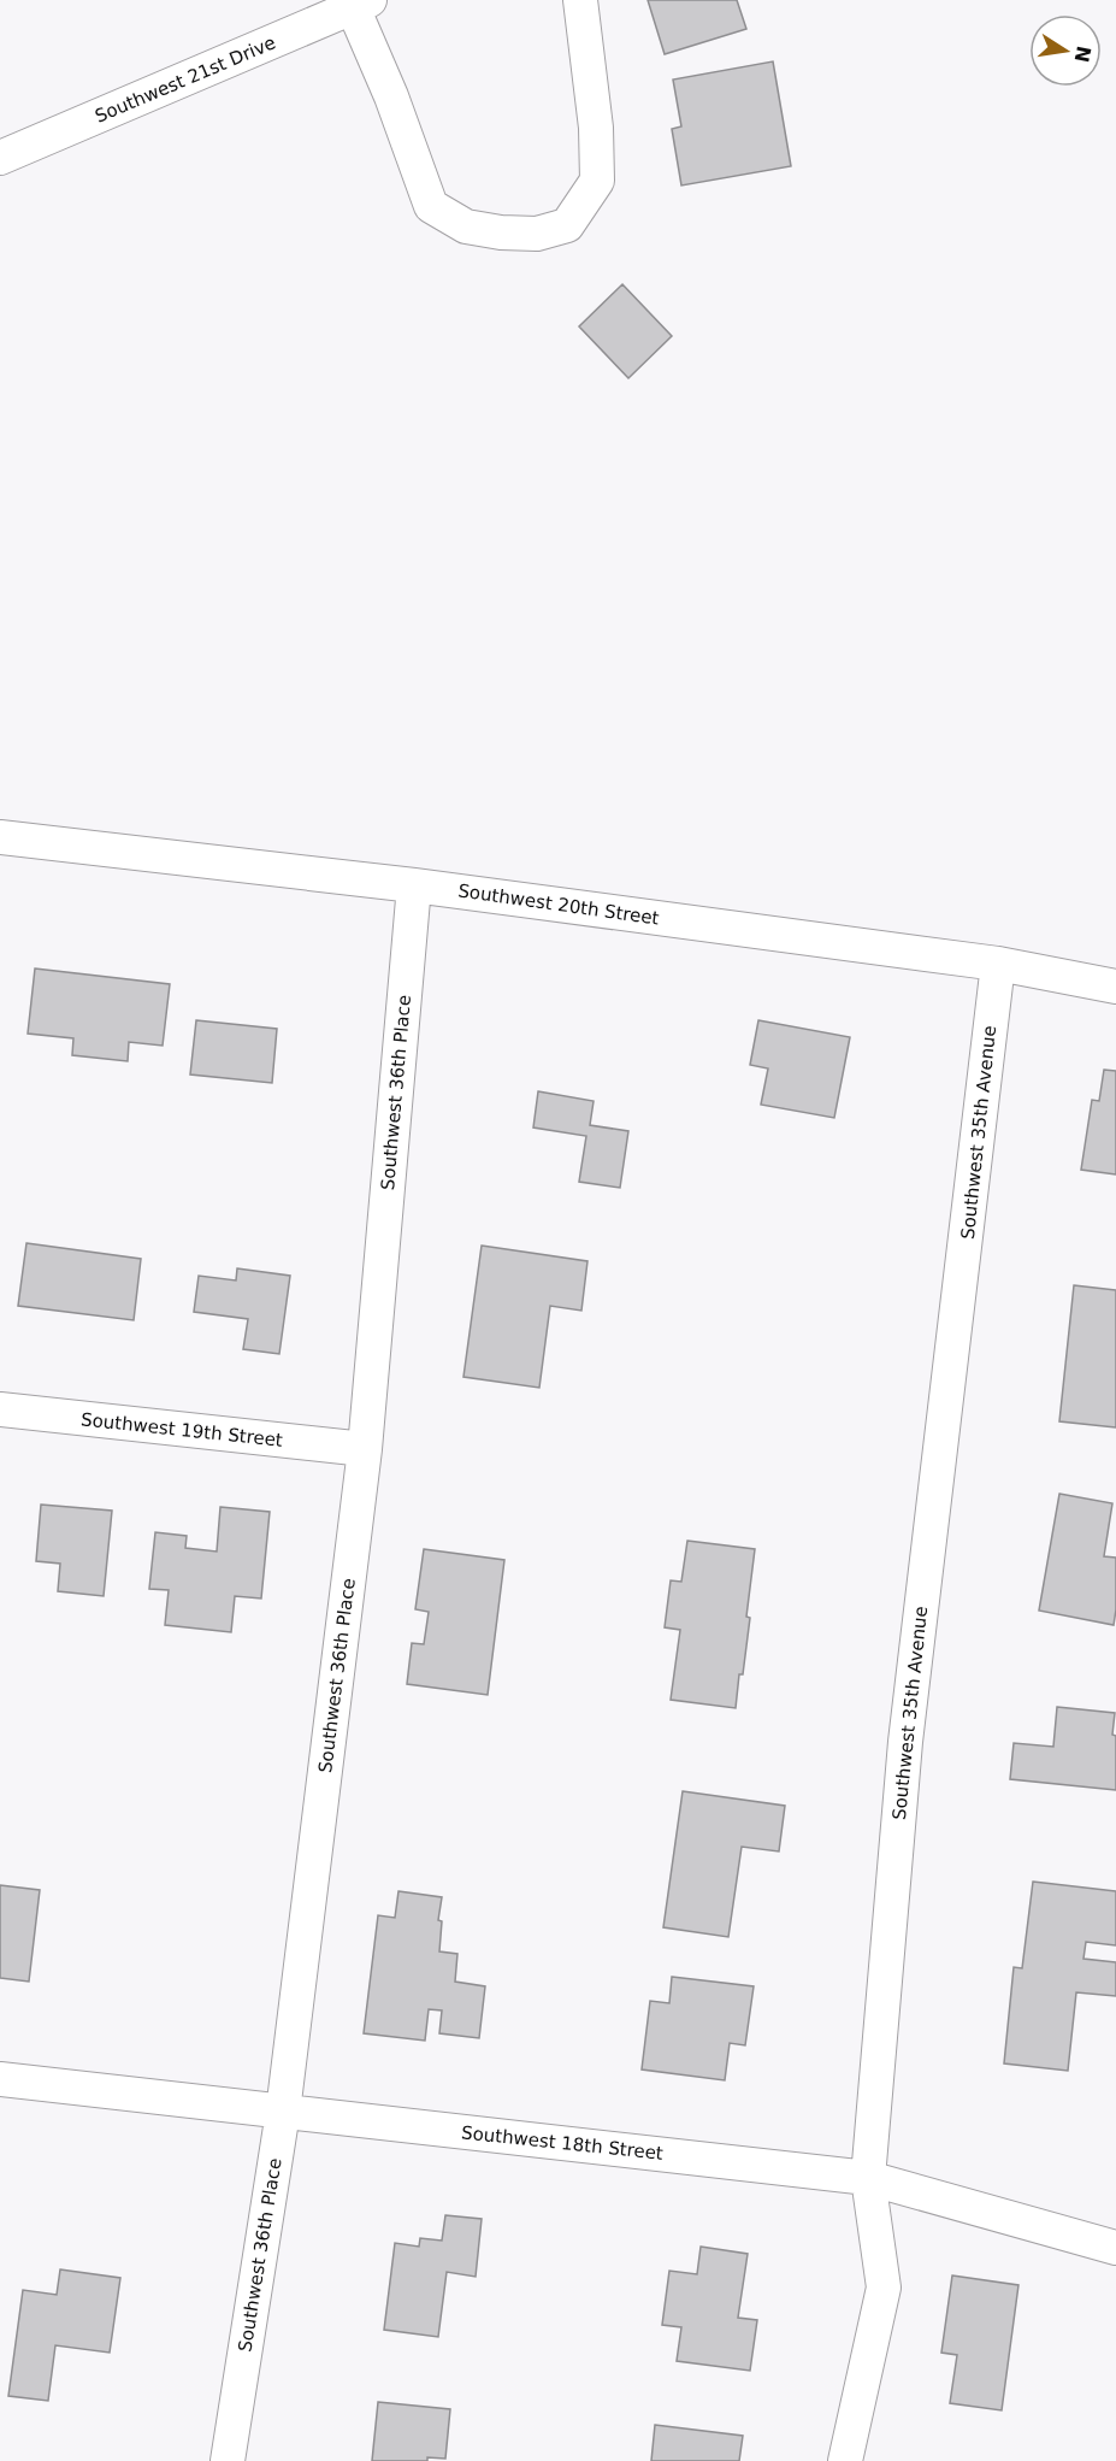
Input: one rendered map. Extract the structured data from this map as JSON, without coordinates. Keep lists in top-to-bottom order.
{
  "streets": {
    "street": [
      "Southwest 21st Drive",
      "Southwest 20th Street",
      "Southwest 36th Place",
      "Southwest 35th Avenue",
      "Southwest 19th Street",
      "Southwest 18th Street"
    ]
  },
  "crossings": [
    ["Southwest 20th Street", "Southwest 36th Place"],
    ["Southwest 20th Street", "Southwest 35th Avenue"],
    ["Southwest 36th Place", "Southwest 19th Street"],
    ["Southwest 36th Place", "Southwest 18th Street"],
    ["Southwest 35th Avenue", "Southwest 18th Street"]
  ],
  "north": "right"
}
